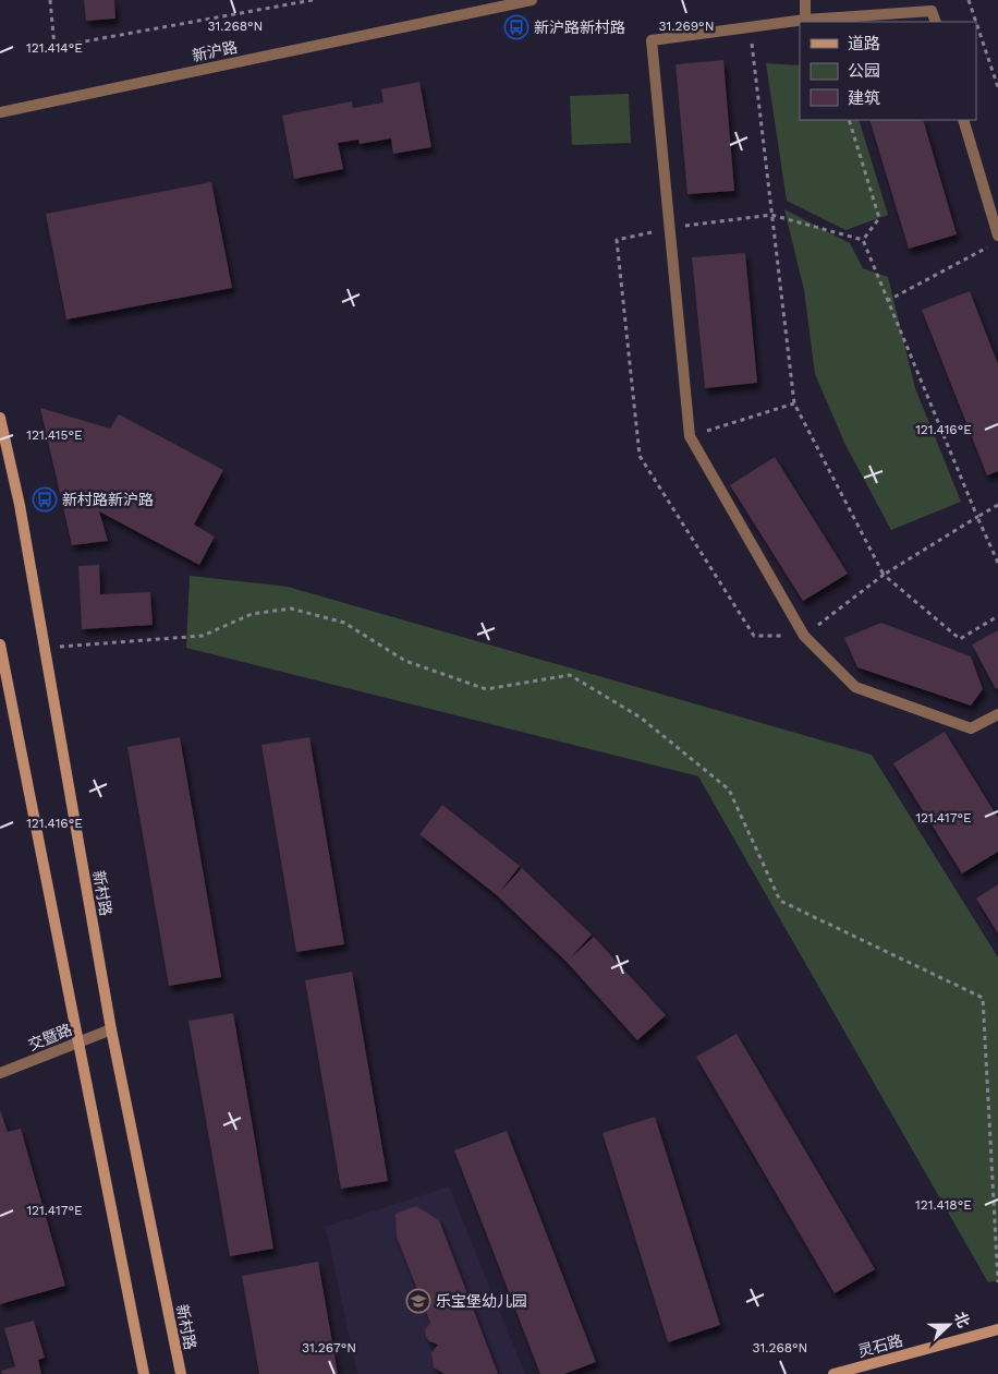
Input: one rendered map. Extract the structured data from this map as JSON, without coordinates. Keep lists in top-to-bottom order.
{
  "streets": {
    "main road": ["新村路", "灵石路"],
    "street": ["新沪路", "交暨路"]
  },
  "crossings": [
    ["新村路", "交暨路"]
  ],
  "places": {
    "bus stop": ["新沪路新村路", "新村路新沪路"],
    "school or university": ["乐宝堡幼儿园"]
  },
  "legend": ["道路", "公园", "建筑"],
  "north": "right",
  "coordinates": [
    "31.268°N",
    "31.269°N",
    "121.414°E",
    "121.416°E",
    "121.415°E",
    "121.417°E",
    "121.418°E",
    "31.267°N"
  ]
}
